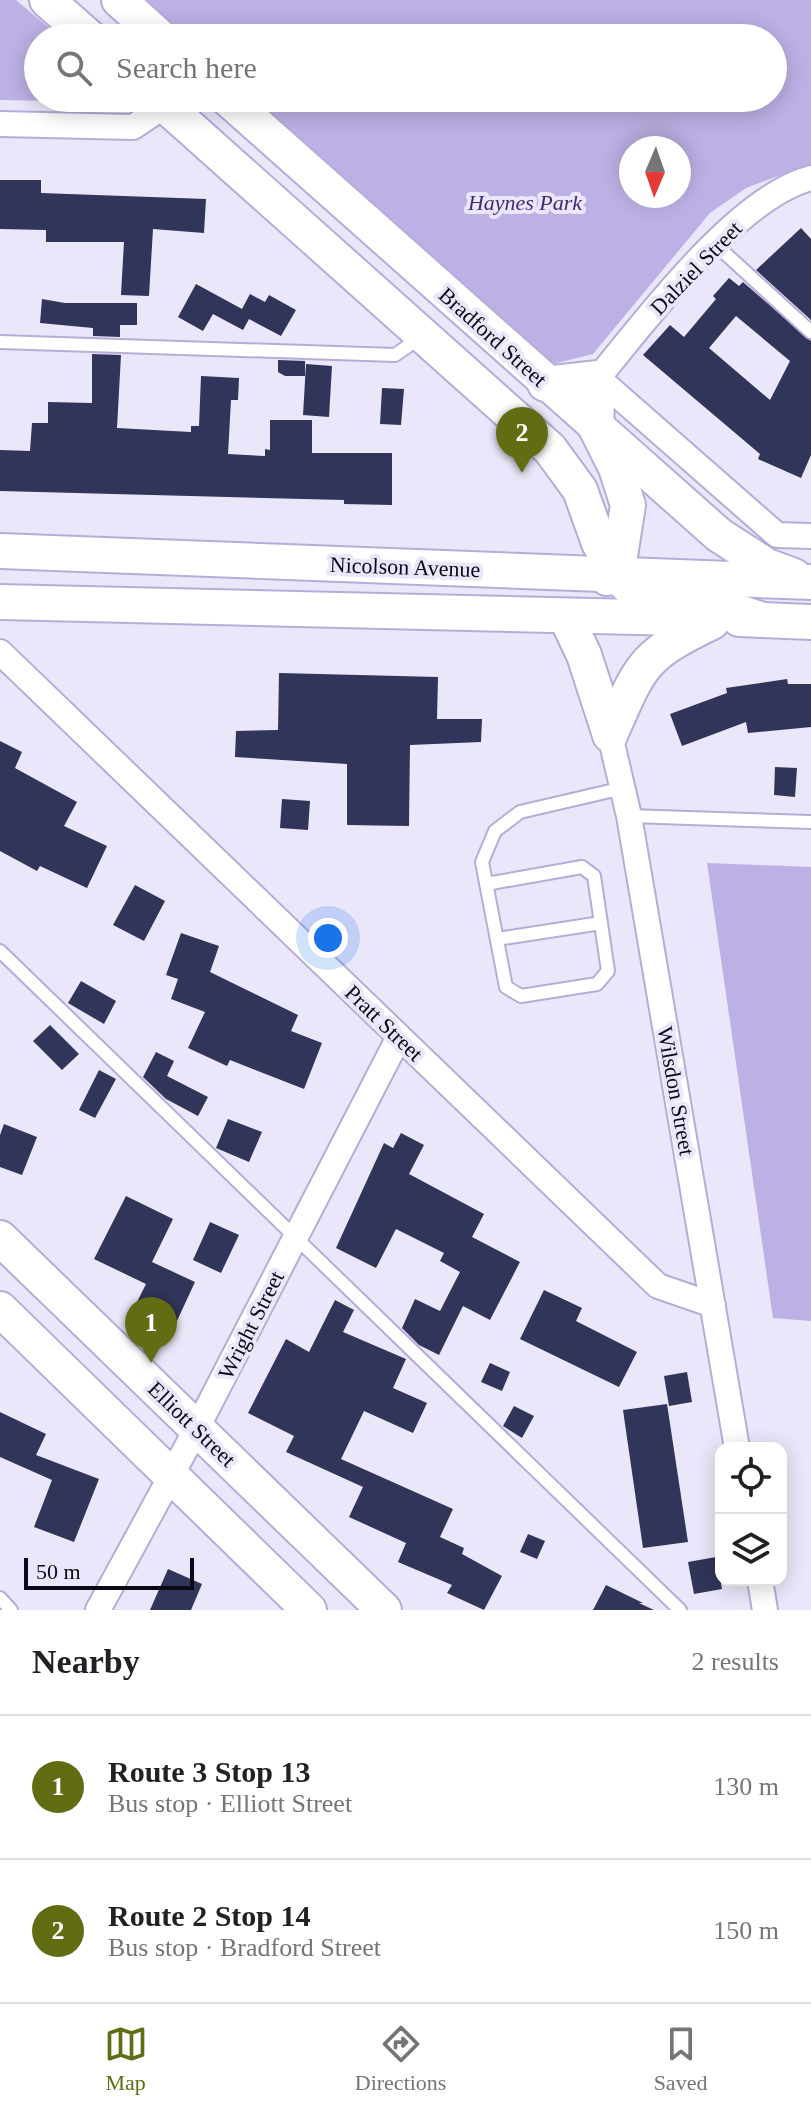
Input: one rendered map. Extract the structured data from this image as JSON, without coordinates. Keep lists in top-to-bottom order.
{
  "streets": {
    "street": [
      "Dalziel Street",
      "Bradford Street",
      "Nicolson Avenue",
      "Pratt Street",
      "Wilsdon Street",
      "Wright Street",
      "Elliott Street"
    ]
  },
  "crossings": [
    ["Bradford Street", "Nicolson Avenue"],
    ["Pratt Street", "Wilsdon Street"],
    ["Pratt Street", "Wright Street"],
    ["Wright Street", "Elliott Street"]
  ],
  "parks": ["Haynes Park"],
  "scale_bar": "50 m",
  "north": "bottom",
  "page": {
    "search": "Search here",
    "pins": ["2", "1"],
    "scale": "50 m",
    "heading": ["Nearby", "2 results"],
    "list": [
      {
        "mark": "1",
        "name": "Route 3 Stop 13",
        "note": "Bus stop · Elliott Street",
        "value": "130 m"
      },
      {
        "mark": "2",
        "name": "Route 2 Stop 14",
        "note": "Bus stop · Bradford Street",
        "value": "150 m"
      }
    ],
    "nav": ["Map", "Directions", "Saved"]
  }
}
